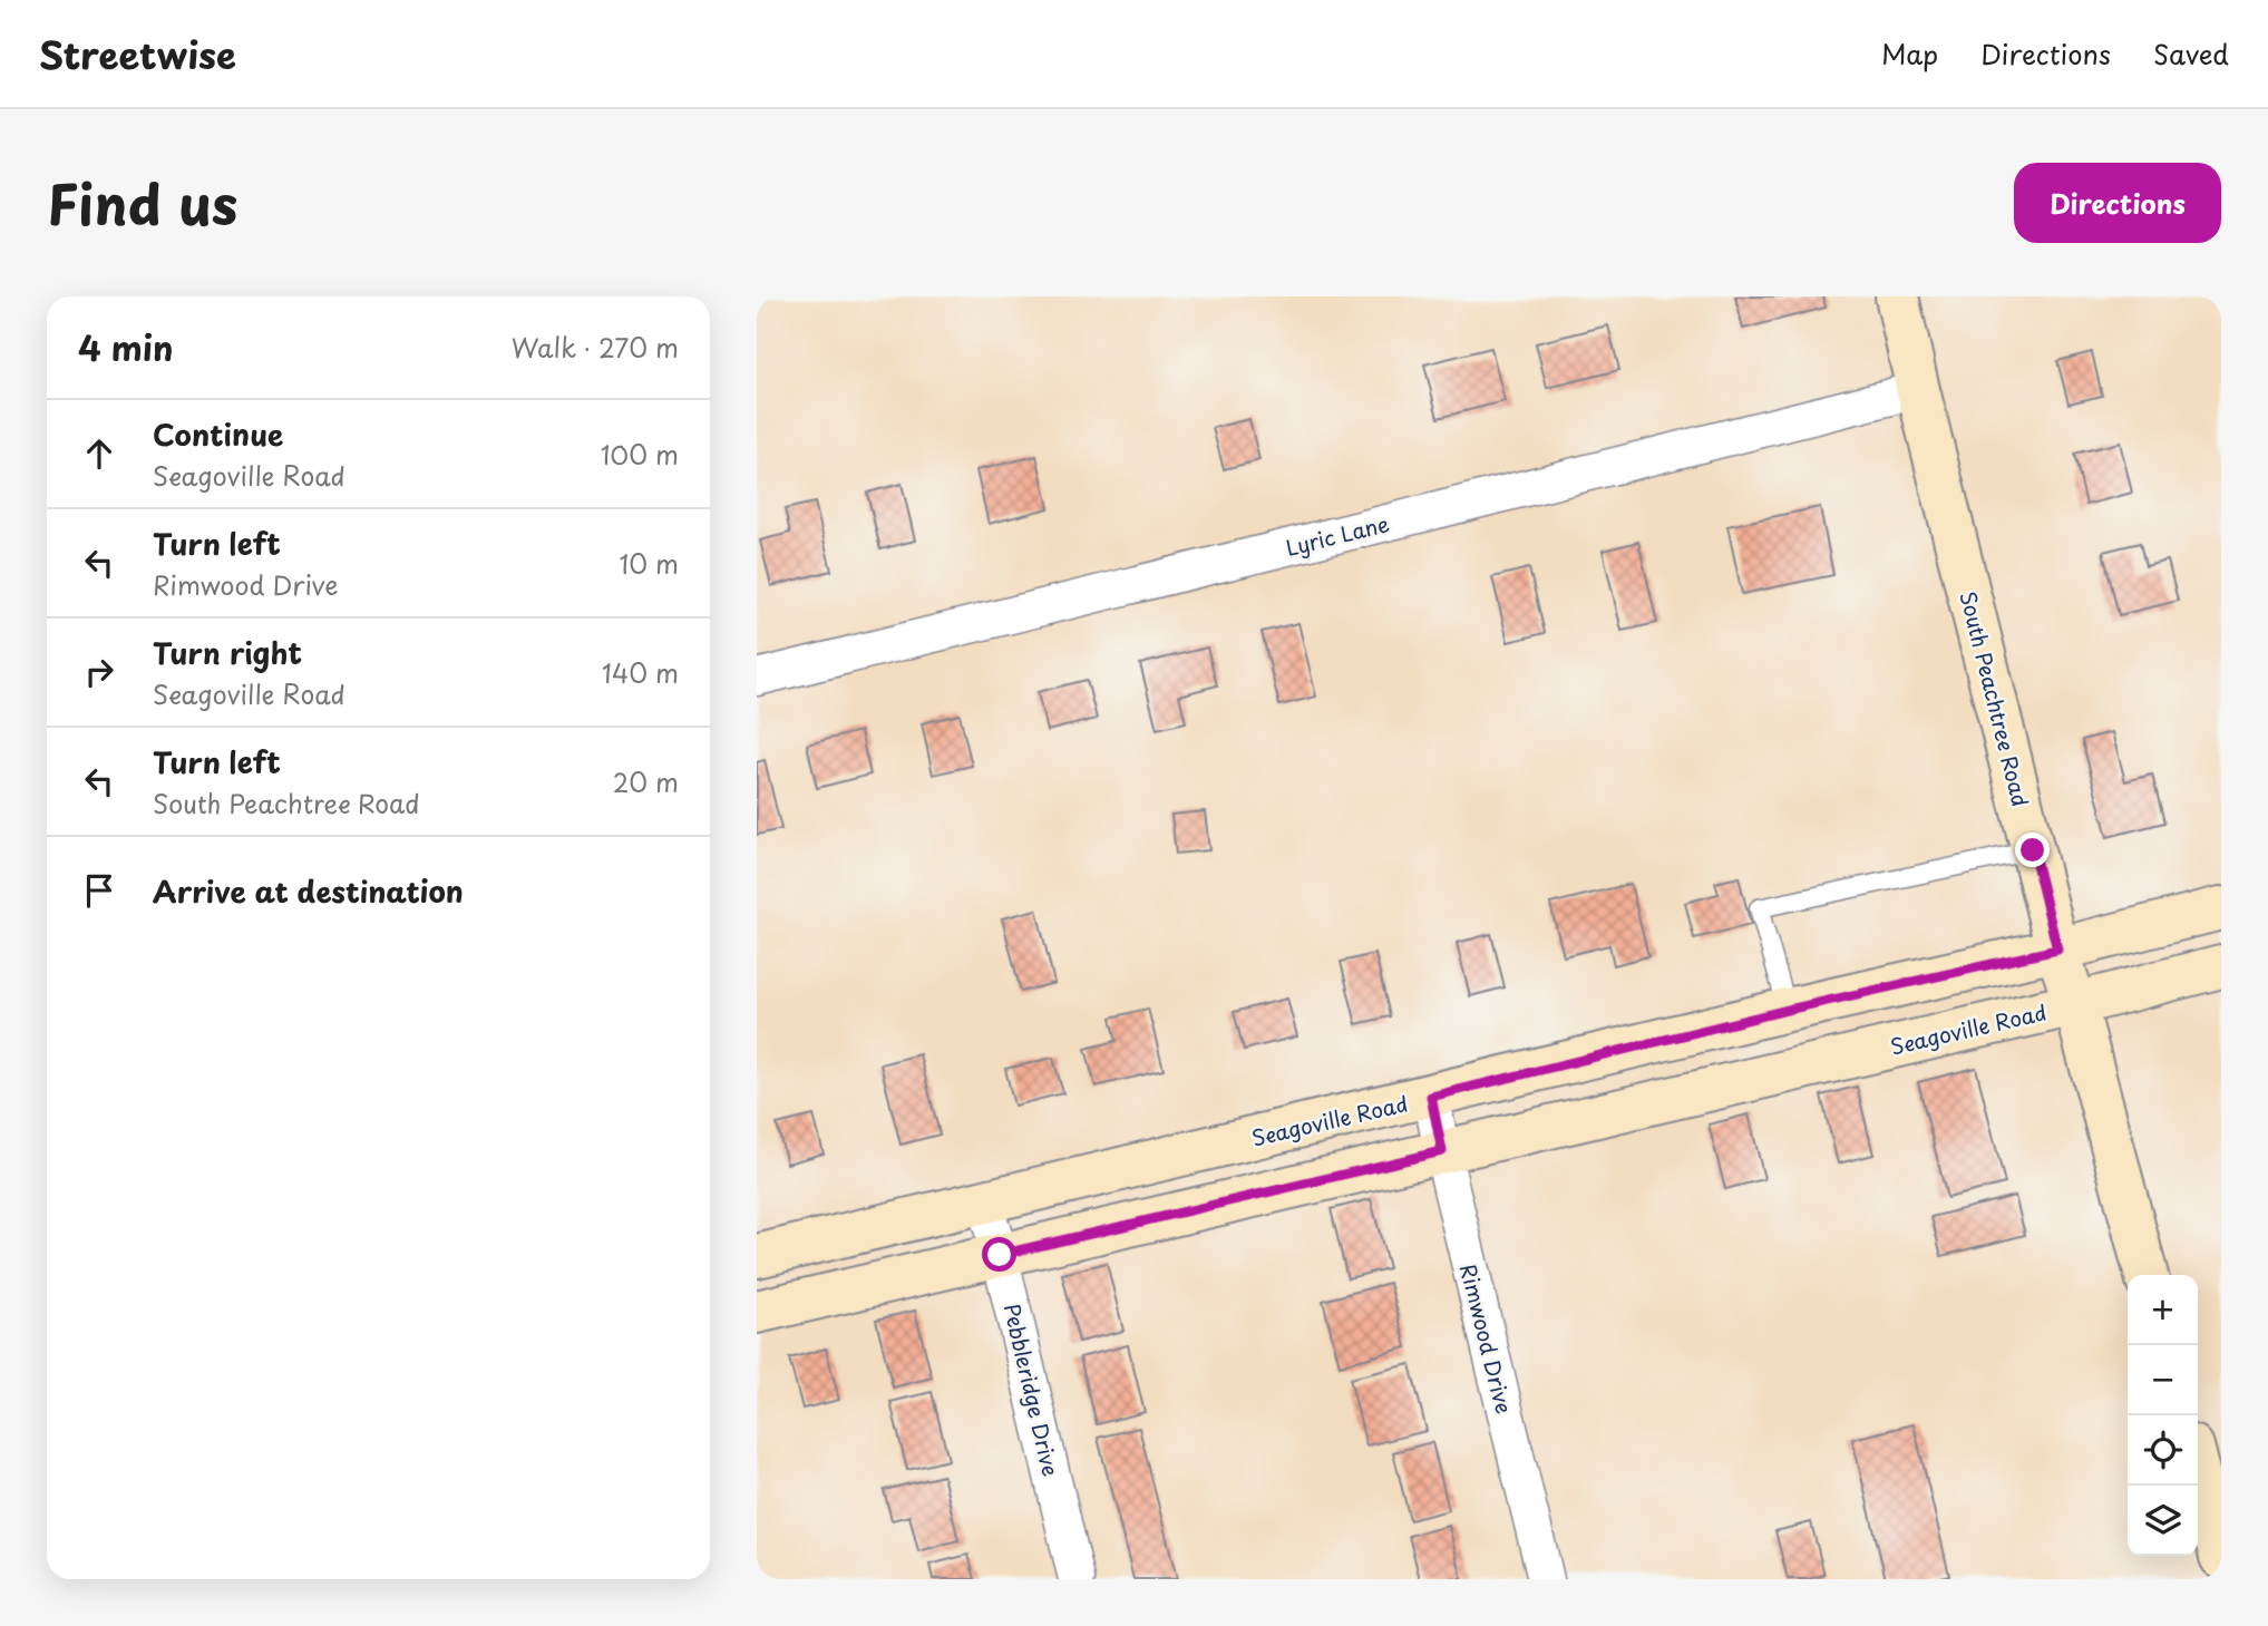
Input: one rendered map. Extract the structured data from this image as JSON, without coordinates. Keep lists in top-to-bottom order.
{
  "streets": {
    "main road": ["South Peachtree Road", "Seagoville Road"],
    "street": ["Lyric Lane", "Rimwood Drive", "Pebbleridge Drive"]
  },
  "crossings": [
    ["Lyric Lane", "South Peachtree Road"],
    ["South Peachtree Road", "Seagoville Road"],
    ["Seagoville Road", "Rimwood Drive"],
    ["Seagoville Road", "Pebbleridge Drive"]
  ],
  "page": {
    "header": "Streetwise",
    "nav": ["Map", "Directions", "Saved"],
    "title": "Find us",
    "buttons": "Directions",
    "heading": ["4 min", "Walk · 270 m"],
    "list": [
      ["Continue", "Seagoville Road", "100 m"],
      ["Turn left", "Rimwood Drive", "10 m"],
      ["Turn right", "Seagoville Road", "140 m"],
      ["Turn left", "South Peachtree Road", "20 m"],
      "Arrive at destination"
    ],
    "map_buttons": ["+", "−"]
  }
}
